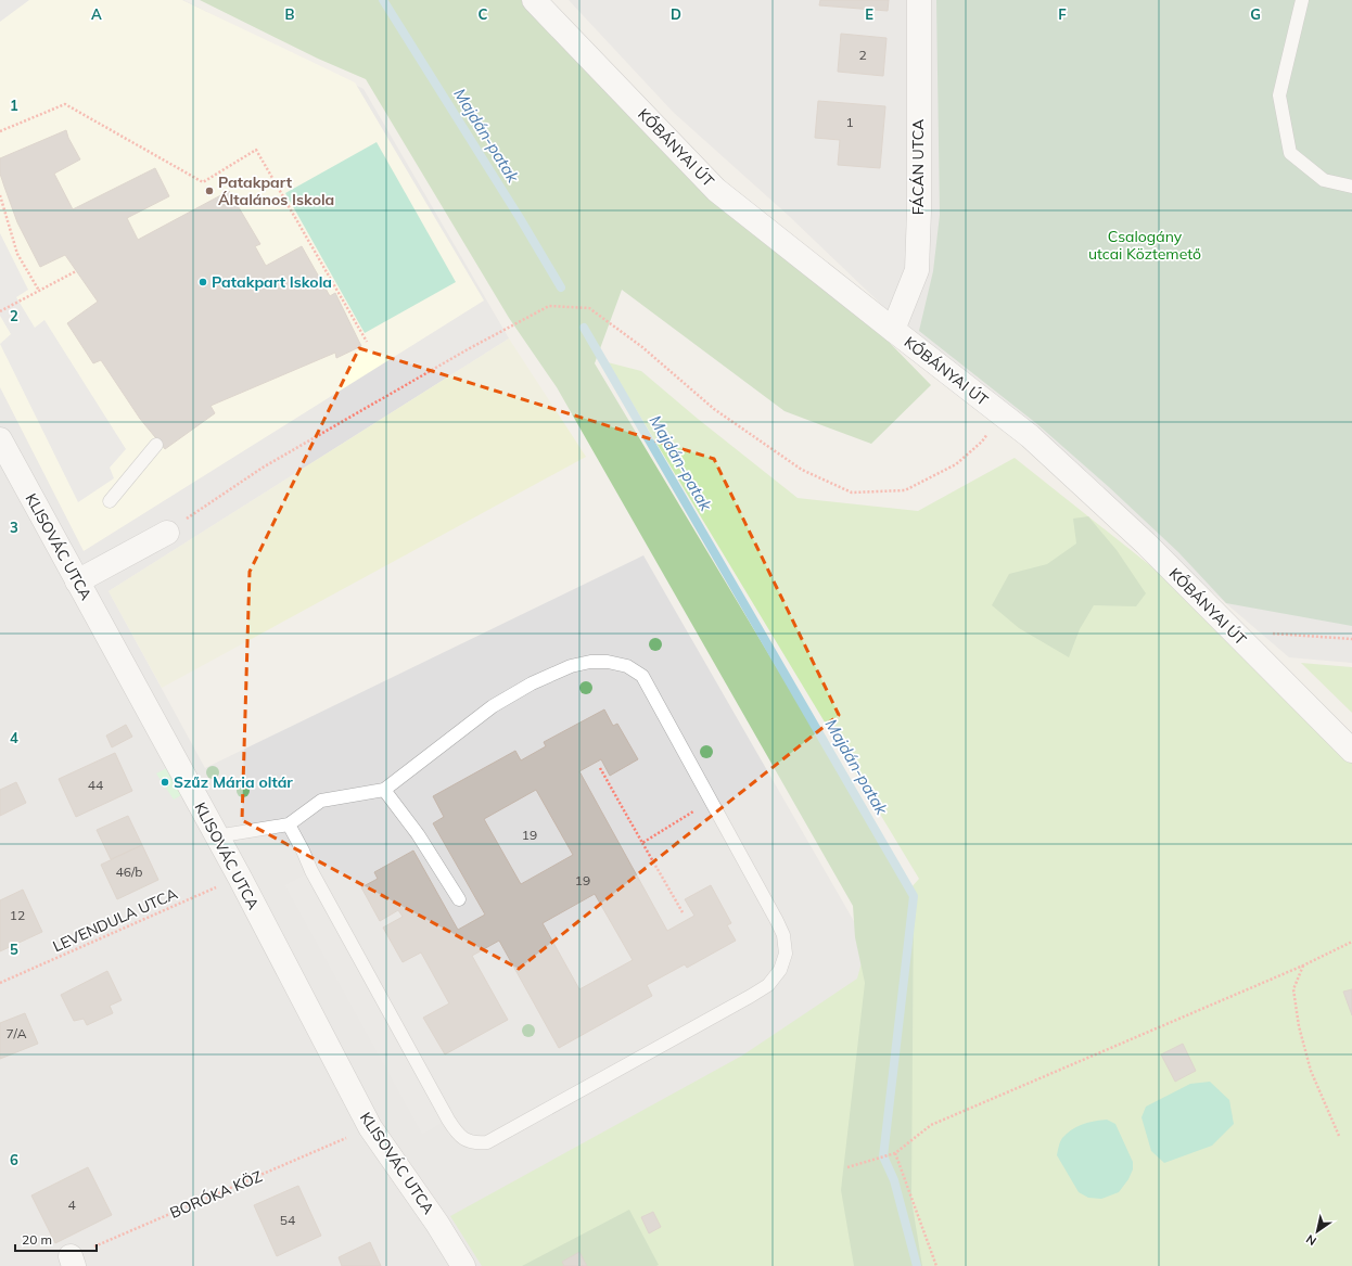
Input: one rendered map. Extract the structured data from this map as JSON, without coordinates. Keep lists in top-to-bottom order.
{
  "streets": {
    "street": ["KŐBÁNYAI ÚT", "FÁCÁN UTCA", "KLISOVÁC UTCA"],
    "path": ["LEVENDULA UTCA", "BORÓKA KÖZ"]
  },
  "crossings": [
    ["KŐBÁNYAI ÚT", "FÁCÁN UTCA"],
    ["KLISOVÁC UTCA", "LEVENDULA UTCA"],
    ["KLISOVÁC UTCA", "BORÓKA KÖZ"]
  ],
  "water": ["Majdán-patak"],
  "parks": ["Csalogány utcai Köztemető"],
  "places": ["Patakpart Általános Iskola", "Patakpart Iskola", "Szűz Mária oltár"],
  "house_numbers": [
    "2",
    "1",
    "44",
    "19",
    "46/b",
    "19",
    "12",
    "7/A",
    "4",
    "54"
  ],
  "scale_bar": "20 m",
  "north": "bottom left",
  "grid": {
    "columns": [
      "A",
      "B",
      "C",
      "D",
      "E",
      "F",
      "G"
    ],
    "rows": [
      "1",
      "2",
      "3",
      "4",
      "5",
      "6"
    ]
  }
}
